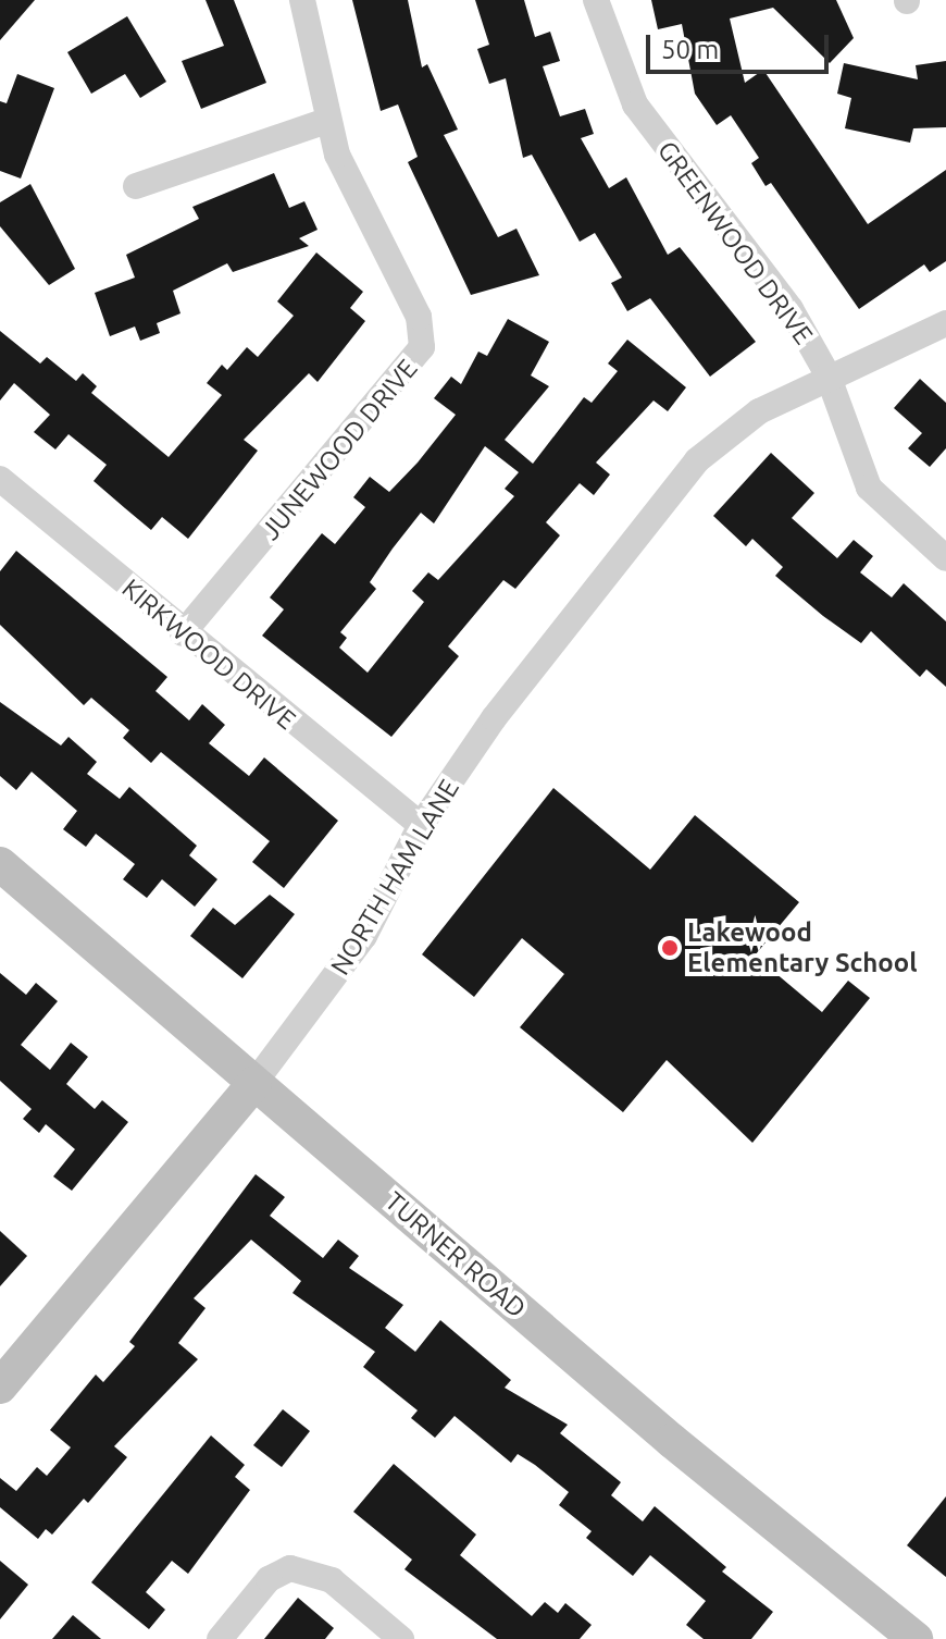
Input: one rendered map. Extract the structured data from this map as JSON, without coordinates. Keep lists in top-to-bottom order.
{
  "streets": {
    "main road": ["NORTH HAM LANE", "TURNER ROAD"],
    "street": ["GREENWOOD DRIVE", "JUNEWOOD DRIVE", "KIRKWOOD DRIVE"]
  },
  "crossings": [
    ["GREENWOOD DRIVE", "NORTH HAM LANE"],
    ["JUNEWOOD DRIVE", "KIRKWOOD DRIVE"],
    ["KIRKWOOD DRIVE", "NORTH HAM LANE"],
    ["NORTH HAM LANE", "TURNER ROAD"]
  ],
  "places": ["Lakewood Elementary School"],
  "scale_bar": "50 m"
}
